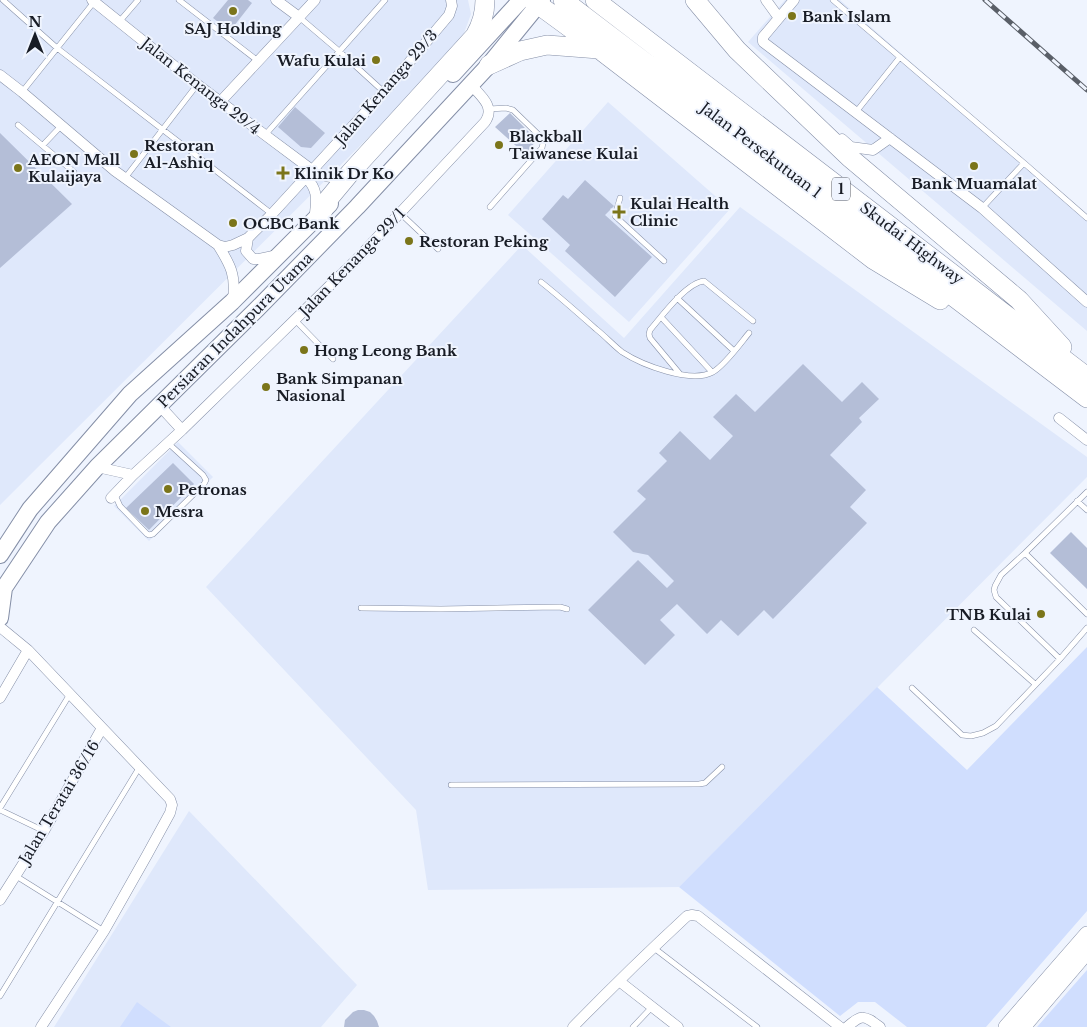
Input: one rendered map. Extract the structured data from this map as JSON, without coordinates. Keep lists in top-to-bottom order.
{
  "streets": {
    "highway": ["Jalan Persekutuan 1", "1", "Skudai Highway"],
    "main road": ["Persiaran Indahpura Utama"],
    "street": [
      "Jalan Kenanga 29/4",
      "Jalan Kenanga 29/3",
      "Jalan Kenanga 29/1",
      "Jalan Teratai 36/16"
    ]
  },
  "crossings": [
    ["Jalan Kenanga 29/4", "Jalan Kenanga 29/3"],
    ["Jalan Persekutuan 1", "1"]
  ],
  "places": {
    "other": [
      "SAJ Holding",
      "Bank Islam",
      "Wafu Kulai",
      "Blackball Taiwanese Kulai",
      "Restoran Al-Ashiq",
      "Bank Muamalat",
      "AEON Mall Kulaijaya",
      "OCBC Bank",
      "Restoran Peking",
      "Hong Leong Bank",
      "Bank Simpanan Nasional",
      "Petronas",
      "Mesra",
      "TNB Kulai"
    ],
    "health": ["Klinik Dr Ko", "Kulai Health Clinic"]
  },
  "north": "top"
}
